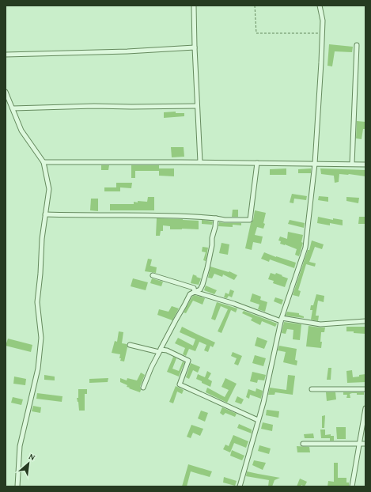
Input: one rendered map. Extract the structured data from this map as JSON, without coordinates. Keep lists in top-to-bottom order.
{
  "north": "top right"
}
